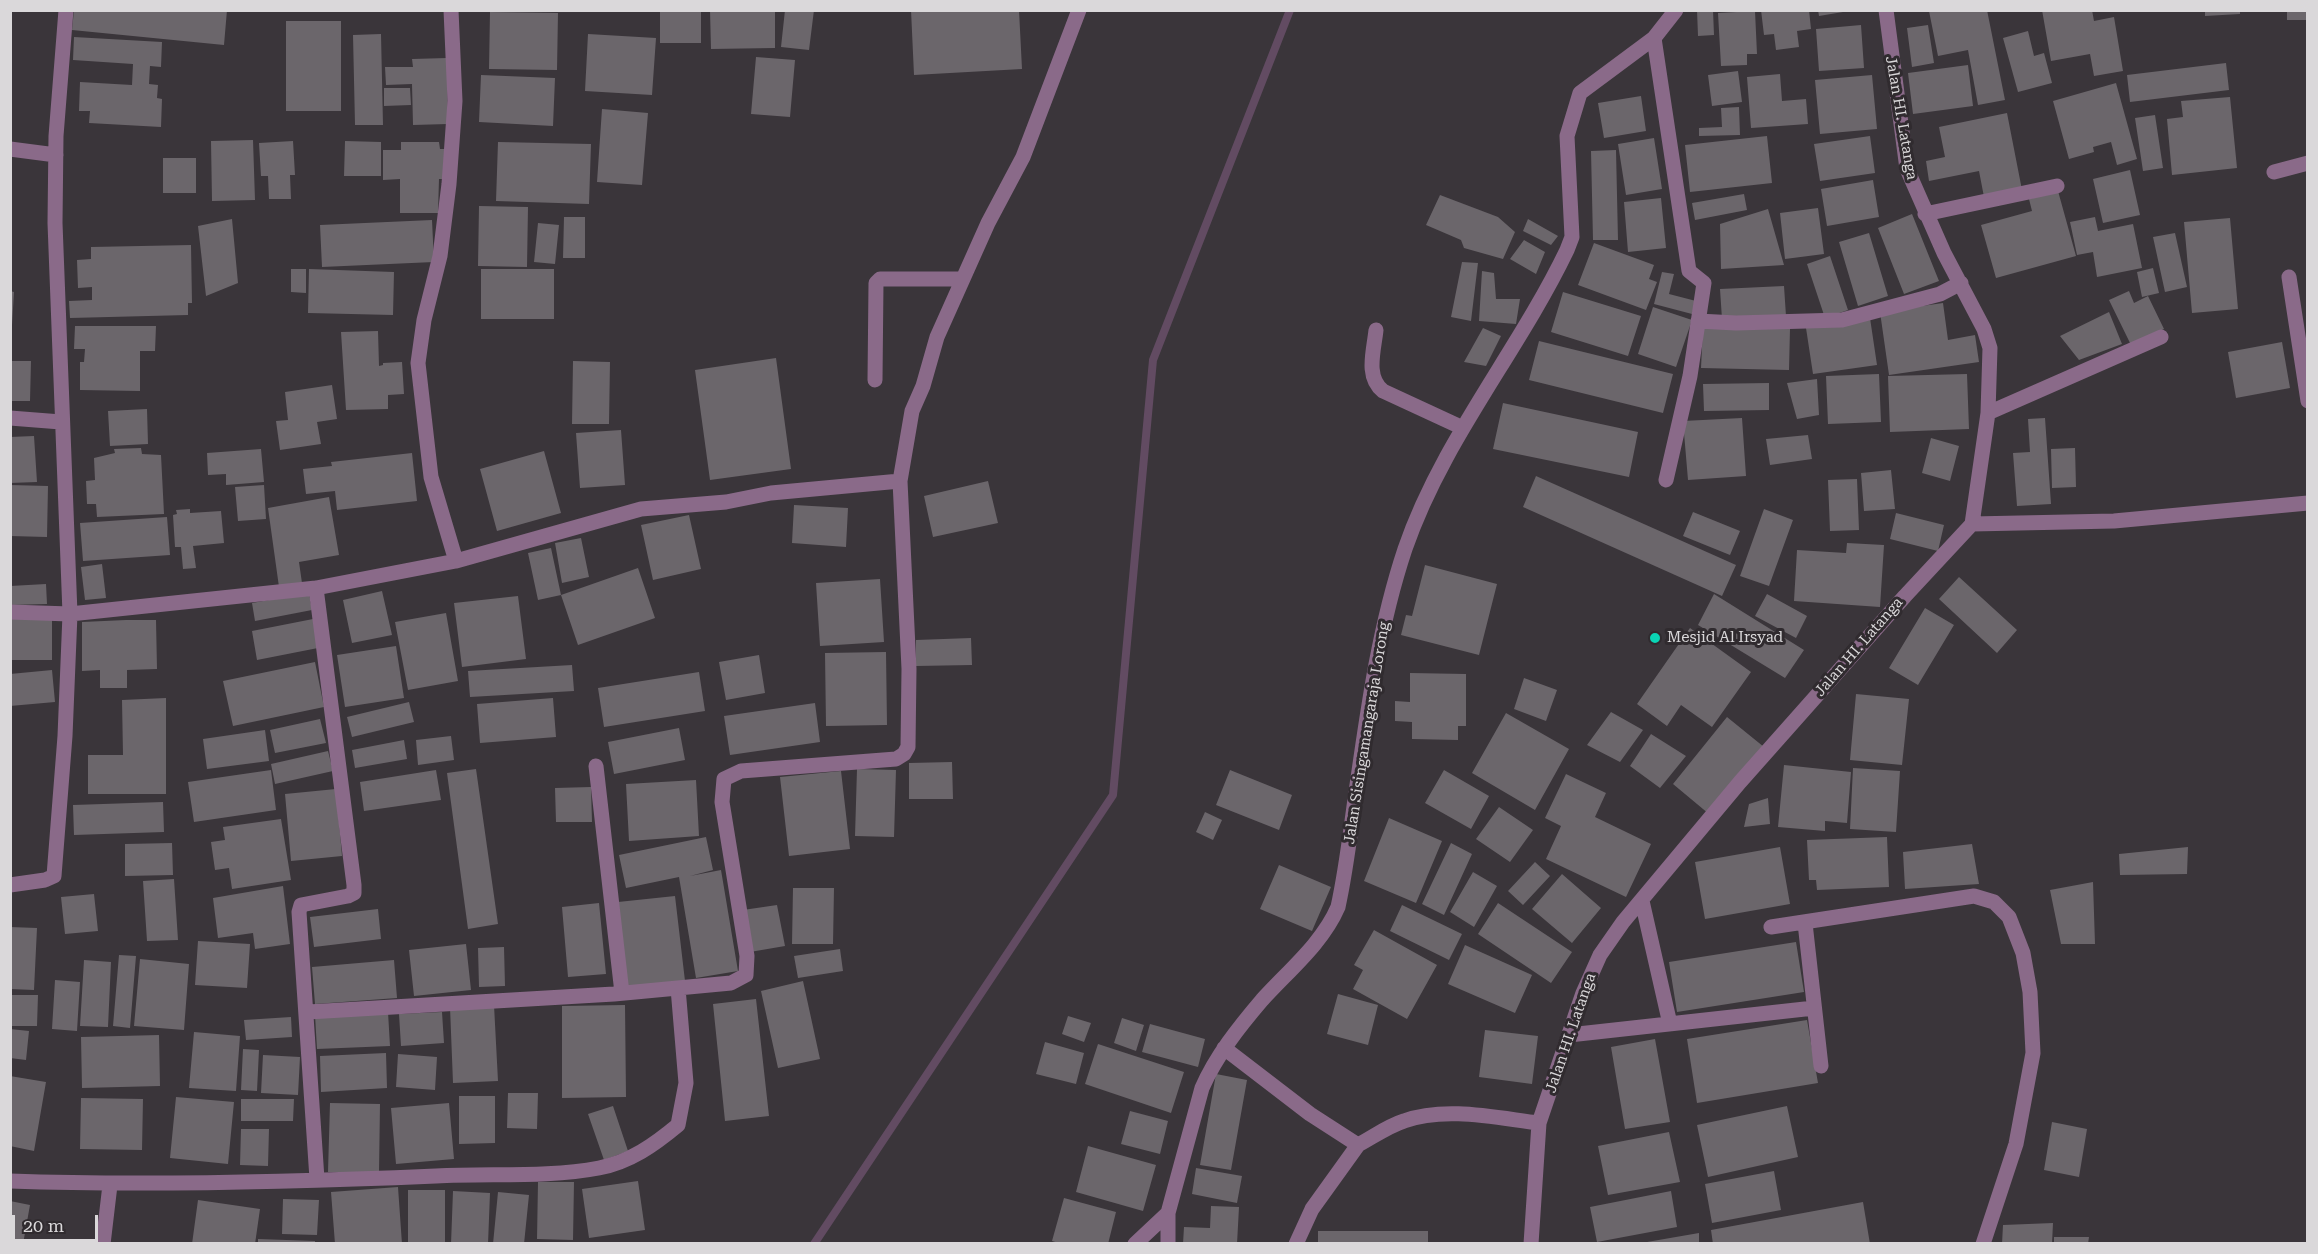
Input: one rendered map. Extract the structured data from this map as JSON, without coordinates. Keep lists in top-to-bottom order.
{
  "streets": {
    "street": ["Jalan HI. Latanga", "Jalan Sisingamangaraja Lorong"]
  },
  "places": ["Mesjid Al Irsyad"],
  "scale_bar": "20 m"
}
